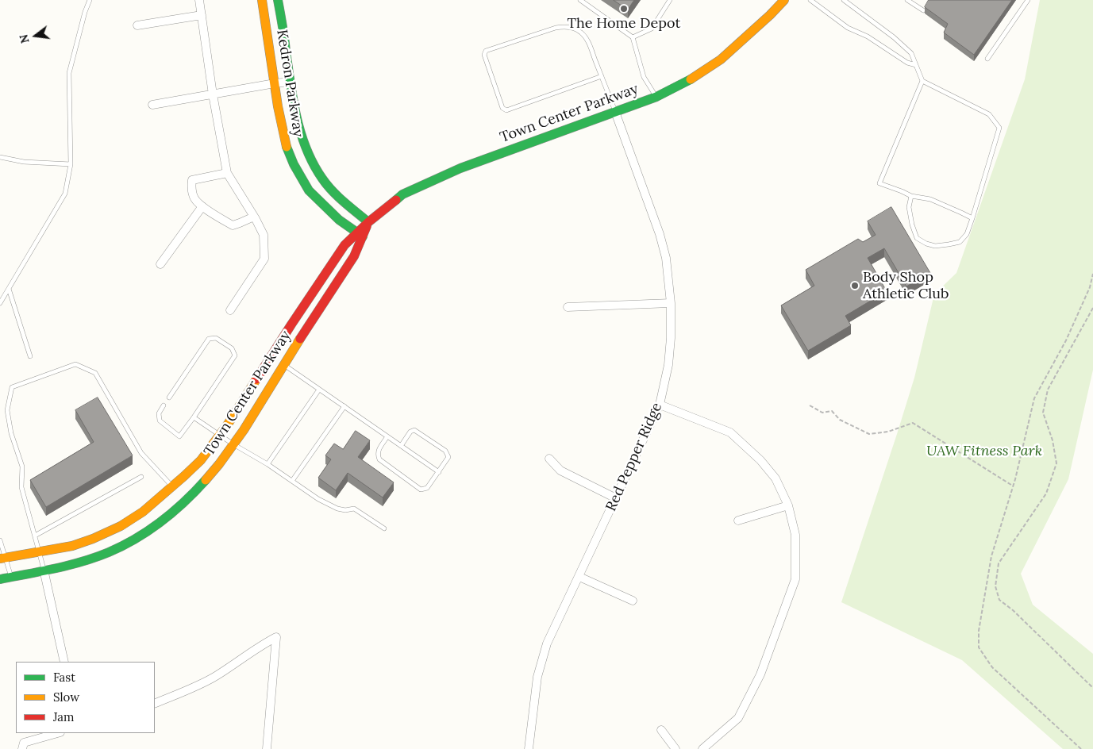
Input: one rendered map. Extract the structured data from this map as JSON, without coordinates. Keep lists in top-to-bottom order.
{
  "streets": {
    "street": ["Kedron Parkway", "Town Center Parkway", "Red Pepper Ridge"]
  },
  "crossings": [
    ["Kedron Parkway", "Town Center Parkway"],
    ["Town Center Parkway", "Red Pepper Ridge"]
  ],
  "parks": ["UAW Fitness Park"],
  "places": ["The Home Depot", "Body Shop Athletic Club"],
  "legend": ["Fast", "Slow", "Jam"],
  "north": "left"
}
